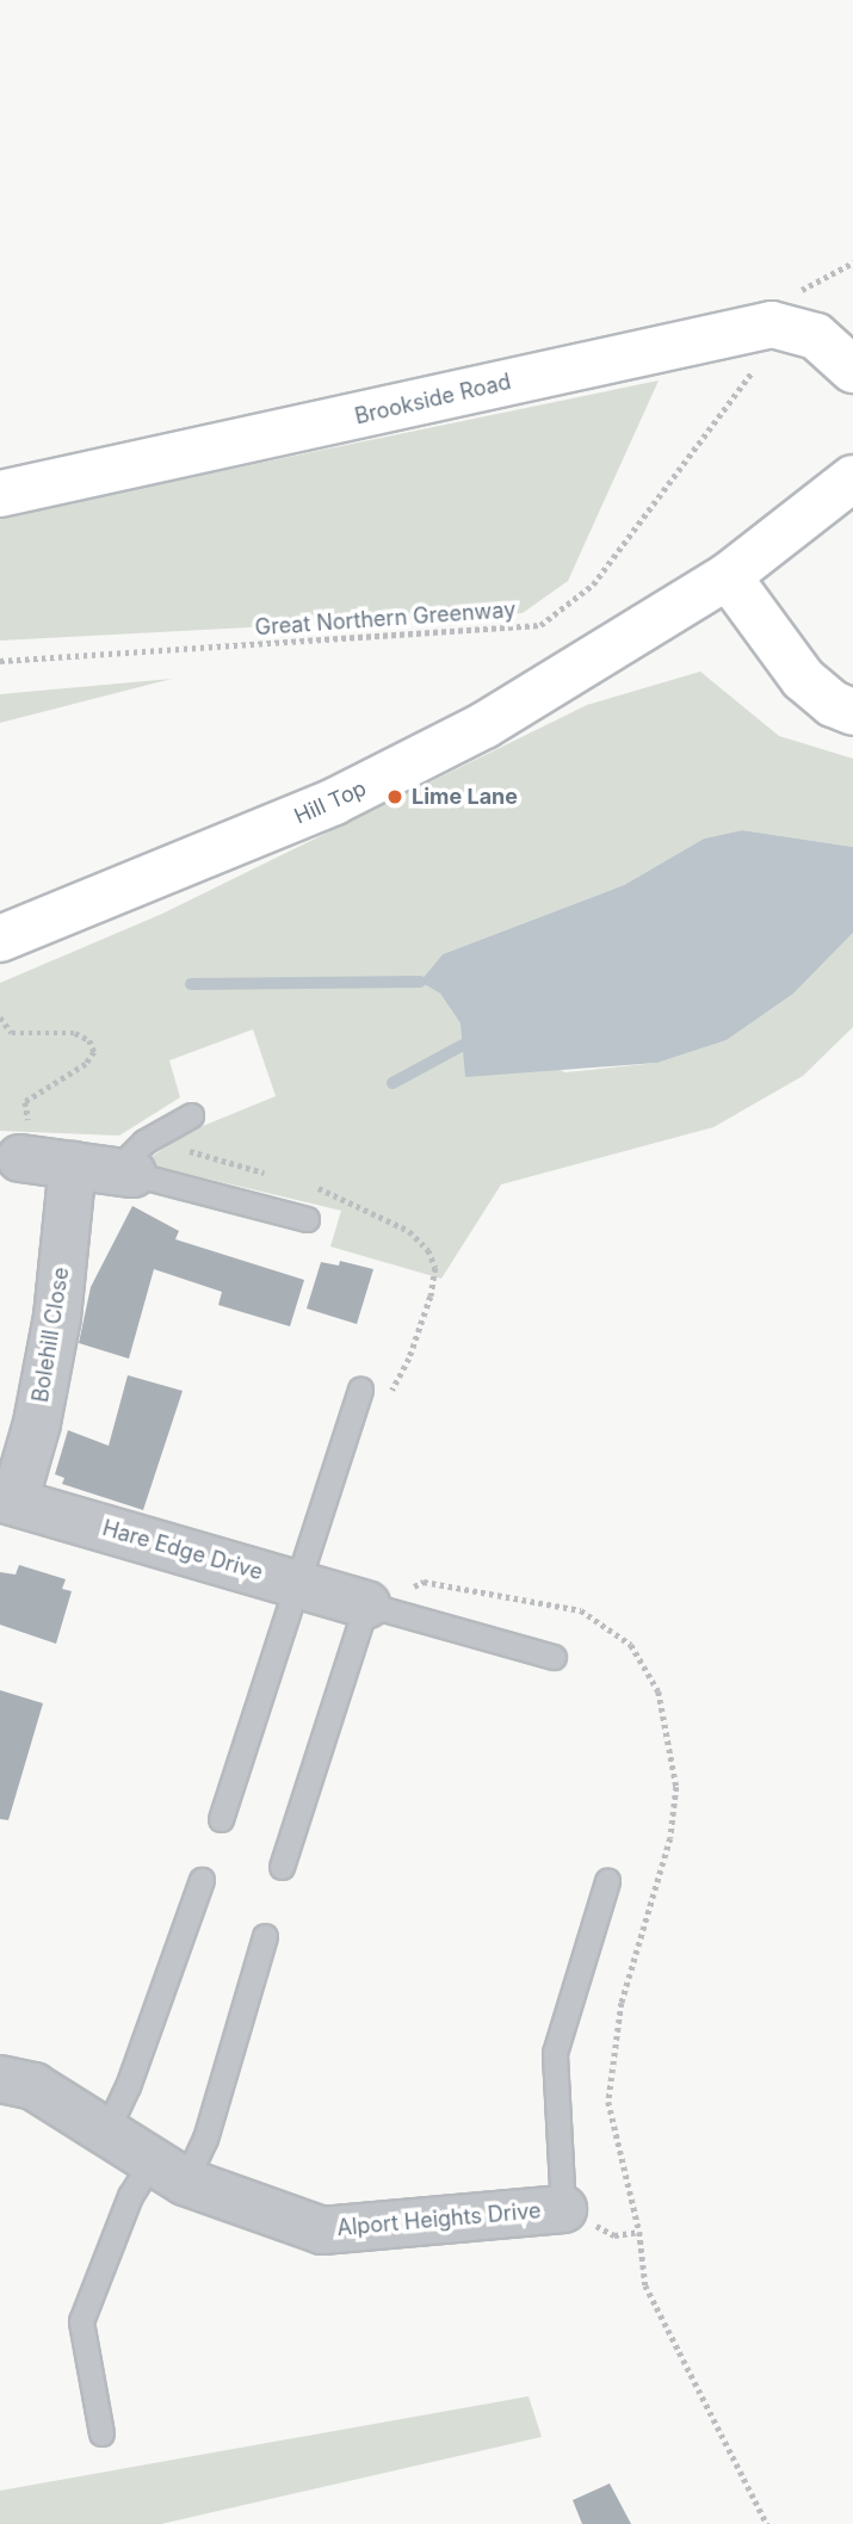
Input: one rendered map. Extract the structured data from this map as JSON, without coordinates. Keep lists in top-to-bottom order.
{
  "streets": {
    "street": [
      "Brookside Road",
      "Hill Top",
      "Bolehill Close",
      "Hare Edge Drive",
      "Alport Heights Drive"
    ],
    "path": ["Great Northern Greenway"]
  },
  "crossings": [
    ["Brookside Road", "Great Northern Greenway"],
    ["Bolehill Close", "Hare Edge Drive"]
  ],
  "places": ["Lime Lane"]
}
